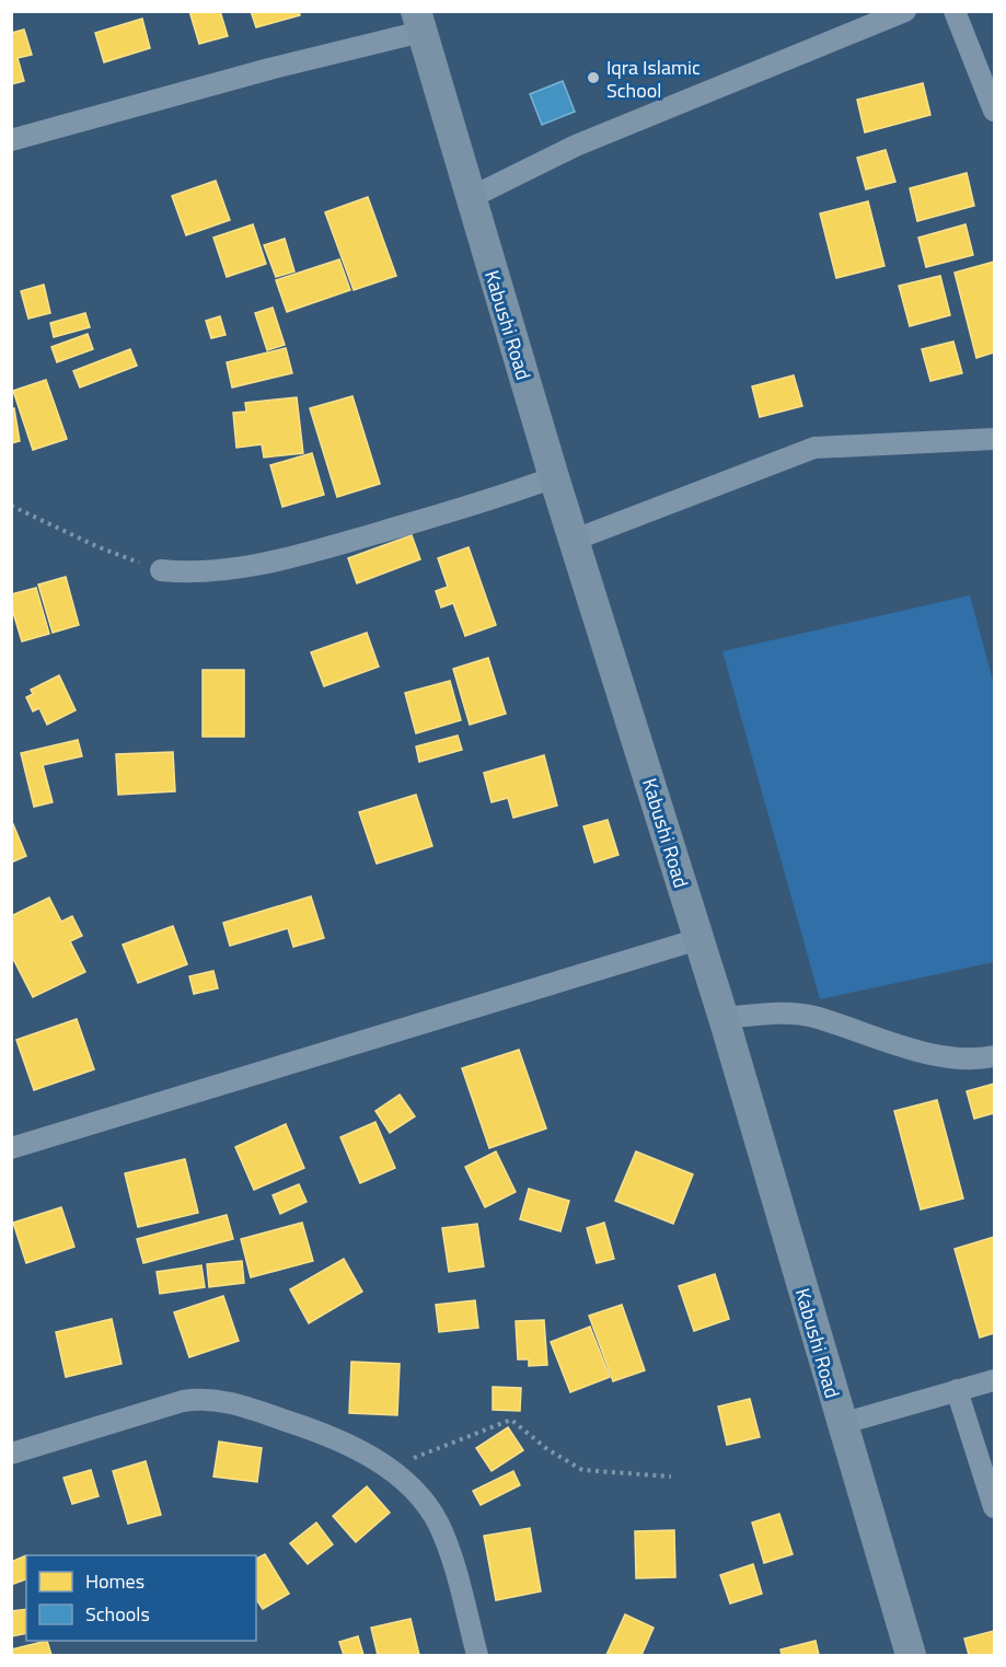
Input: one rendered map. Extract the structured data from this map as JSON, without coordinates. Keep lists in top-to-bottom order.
{
  "streets": {
    "main road": ["Kabushi Road"]
  },
  "places": ["Iqra Islamic School"],
  "legend": ["Homes", "Schools"]
}
